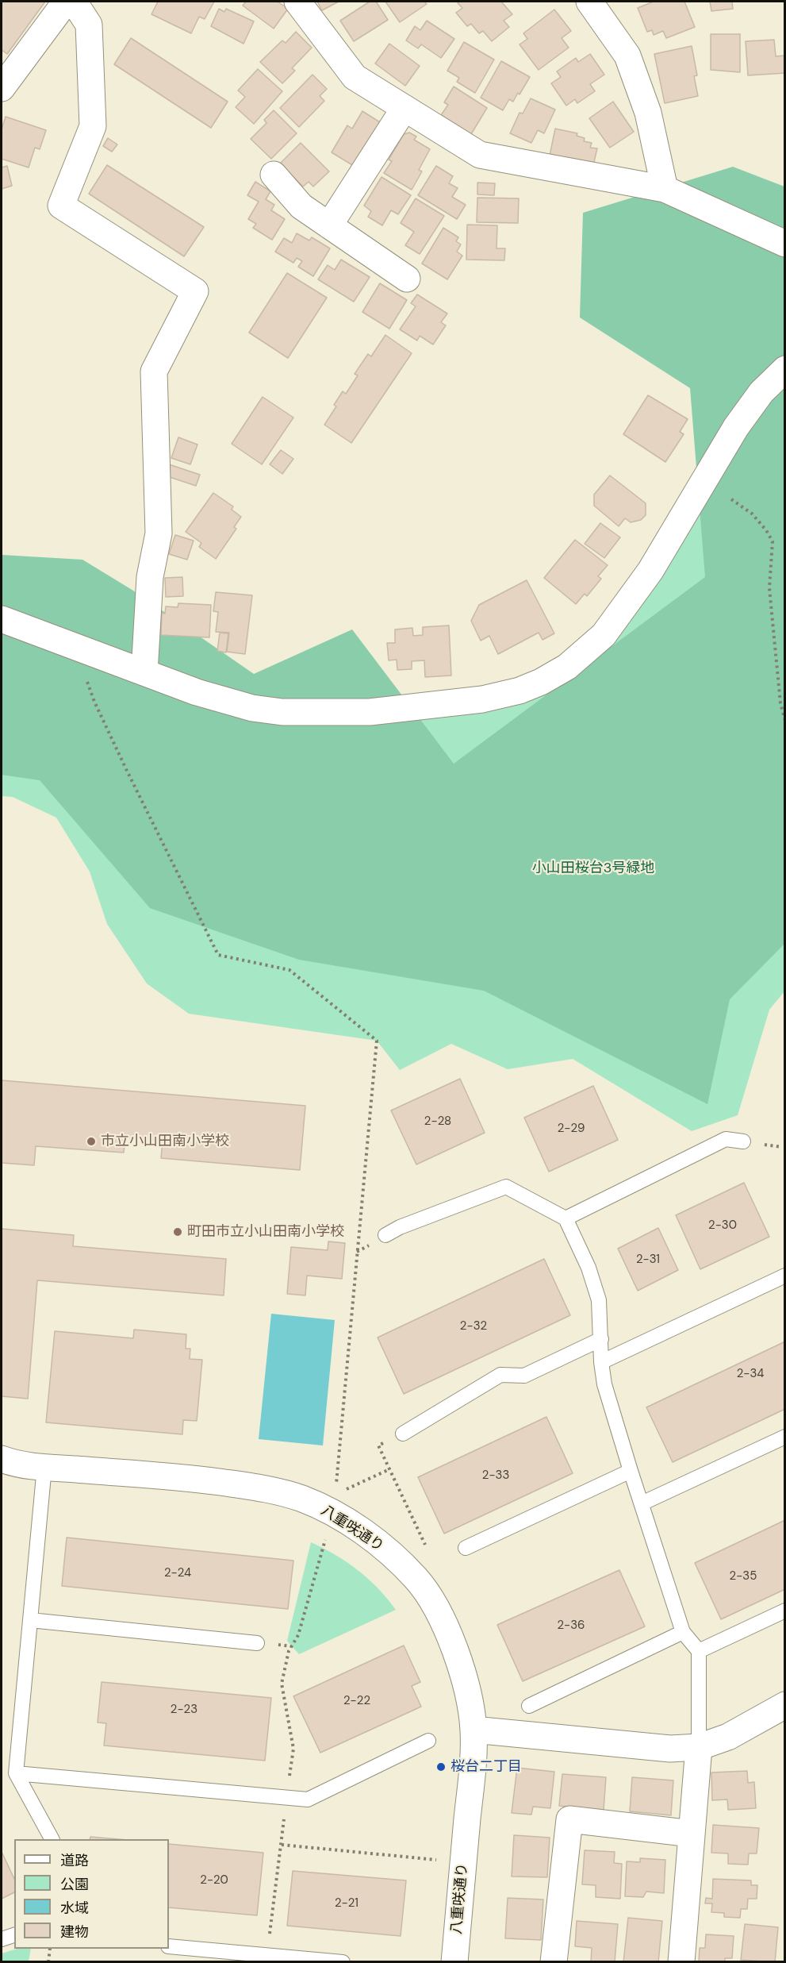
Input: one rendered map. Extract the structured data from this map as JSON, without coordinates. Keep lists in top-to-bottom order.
{
  "streets": {
    "street": ["八重咲通り"]
  },
  "parks": ["小山田桜台3号緑地"],
  "places": ["市立小山田南小学校", "町田市立小山田南小学校", "桜台二丁目"],
  "house_numbers": [
    "2-28",
    "2-29",
    "2-30",
    "2-31",
    "2-32",
    "2-34",
    "2-33",
    "2-24",
    "2-35",
    "2-36",
    "2-22",
    "2-23",
    "2-20",
    "2-21"
  ],
  "legend": [
    "道路",
    "公園",
    "水域",
    "建物"
  ]
}
